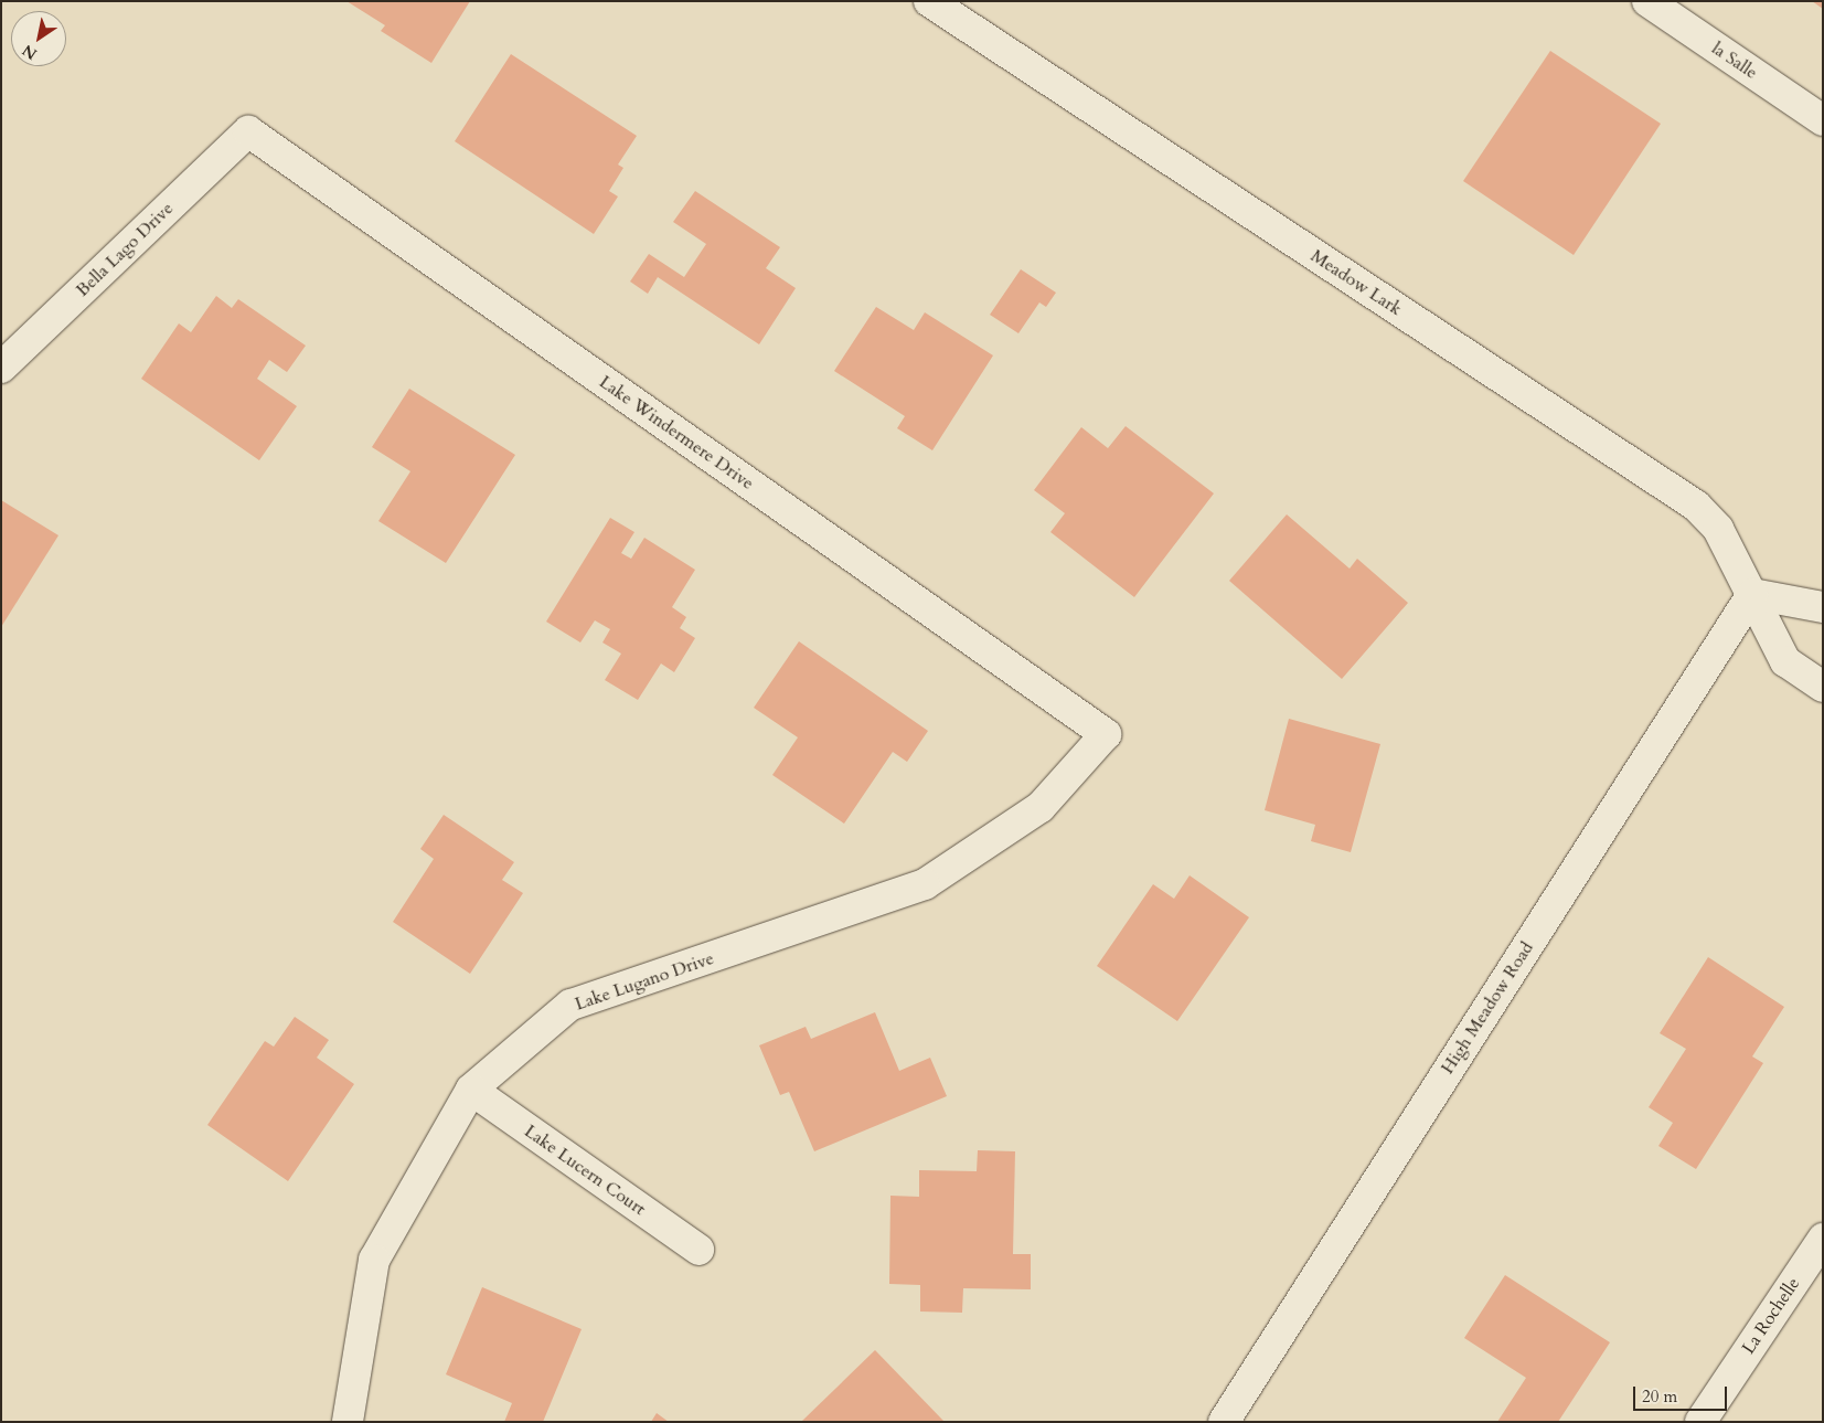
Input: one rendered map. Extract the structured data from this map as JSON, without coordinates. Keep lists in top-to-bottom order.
{
  "streets": {
    "street": [
      "la Salle",
      "Bella Lago Drive",
      "Meadow Lark",
      "Lake Windermere Drive",
      "Lake Lugano Drive",
      "High Meadow Road",
      "Lake Lucern Court",
      "La Rochelle"
    ]
  },
  "crossings": [
    ["Bella Lago Drive", "Lake Windermere Drive"],
    ["Meadow Lark", "High Meadow Road"],
    ["Lake Windermere Drive", "Lake Lugano Drive"],
    ["Lake Lugano Drive", "Lake Lucern Court"]
  ],
  "scale_bar": "20 m",
  "north": "bottom left"
}
